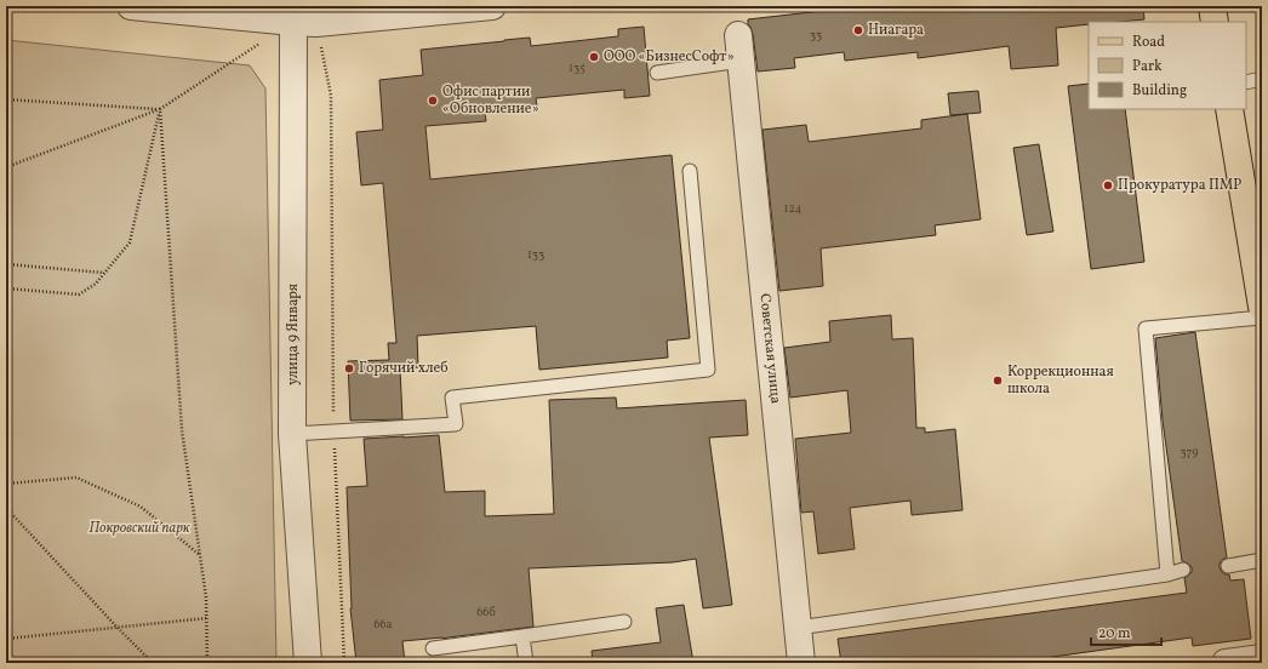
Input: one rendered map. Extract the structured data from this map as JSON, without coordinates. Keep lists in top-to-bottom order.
{
  "streets": {
    "street": ["улица 9 Января", "Советская улица"]
  },
  "parks": ["Покровский парк"],
  "places": [
    "Ниагара",
    "ООО «БизнесСофт»",
    "Офис партии «Обновление»",
    "Прокуратура ПМР",
    "Горячий хлеб",
    "Коррекционная школа"
  ],
  "house_numbers": [
    "33",
    "135",
    "124",
    "133",
    "379",
    "66б",
    "66а"
  ],
  "legend": ["Road", "Park", "Building"],
  "scale_bar": "20 m"
}
